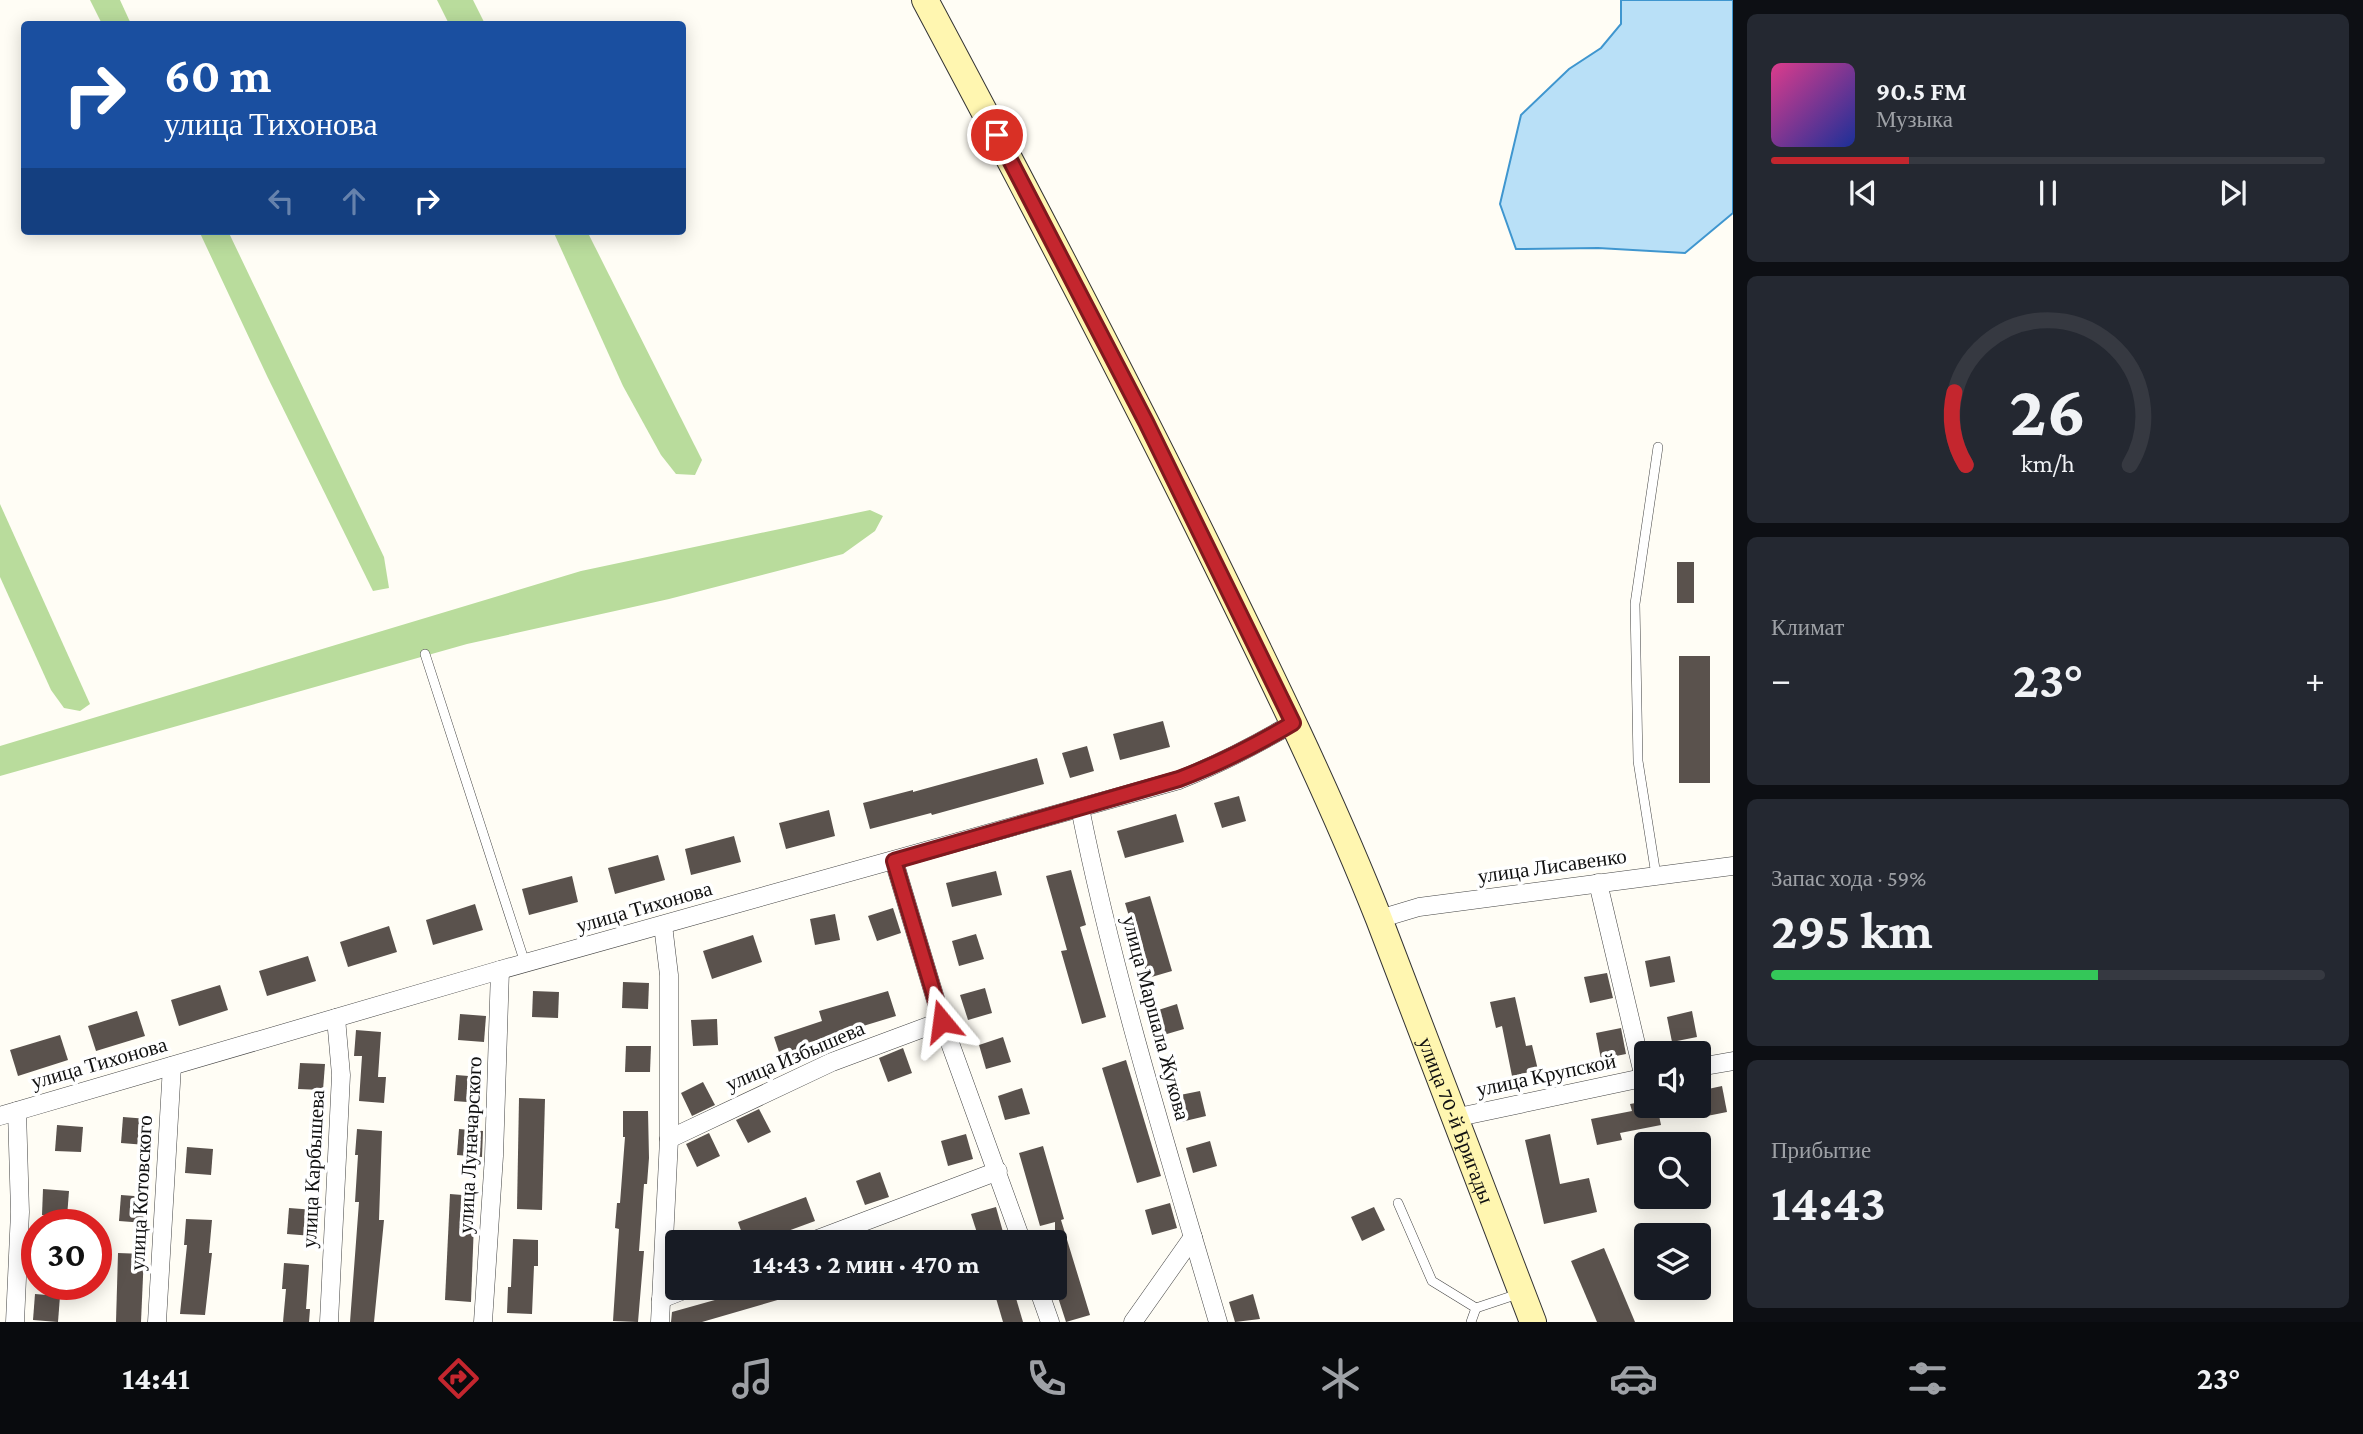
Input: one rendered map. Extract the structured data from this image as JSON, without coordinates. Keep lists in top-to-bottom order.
{
  "streets": {
    "main road": ["улица 70-й Бригады"],
    "street": [
      "улица Лисавенко",
      "улица Тихонова",
      "улица Маршала Жукова",
      "улица Избышева",
      "улица Крупской",
      "улица Луначарского",
      "улица Карбышева",
      "улица Котовского"
    ]
  },
  "crossings": [
    ["улица Лисавенко", "улица 70-й Бригады"],
    ["улица Тихонова", "улица Маршала Жукова"],
    ["улица Тихонова", "улица 70-й Бригады"],
    ["улица Тихонова", "улица Луначарского"],
    ["улица Тихонова", "улица Карбышева"],
    ["улица Тихонова", "улица Котовского"],
    ["улица Крупской", "улица 70-й Бригады"]
  ],
  "page": {
    "turn": ["60 m", "улица Тихонова"],
    "song": ["90.5 FM", "Музыка"],
    "tile": [
      "Климат",
      ["Запас хода · 59%", "295 km"],
      ["Прибытие", "14:43"]
    ],
    "heat": ["−", "23°", "+"],
    "limit": "30",
    "trip": "14:43 · 2 мин · 470 m",
    "tabs": ["14:41", "23°"],
    "gauge": ["26", "km/h"]
  }
}
